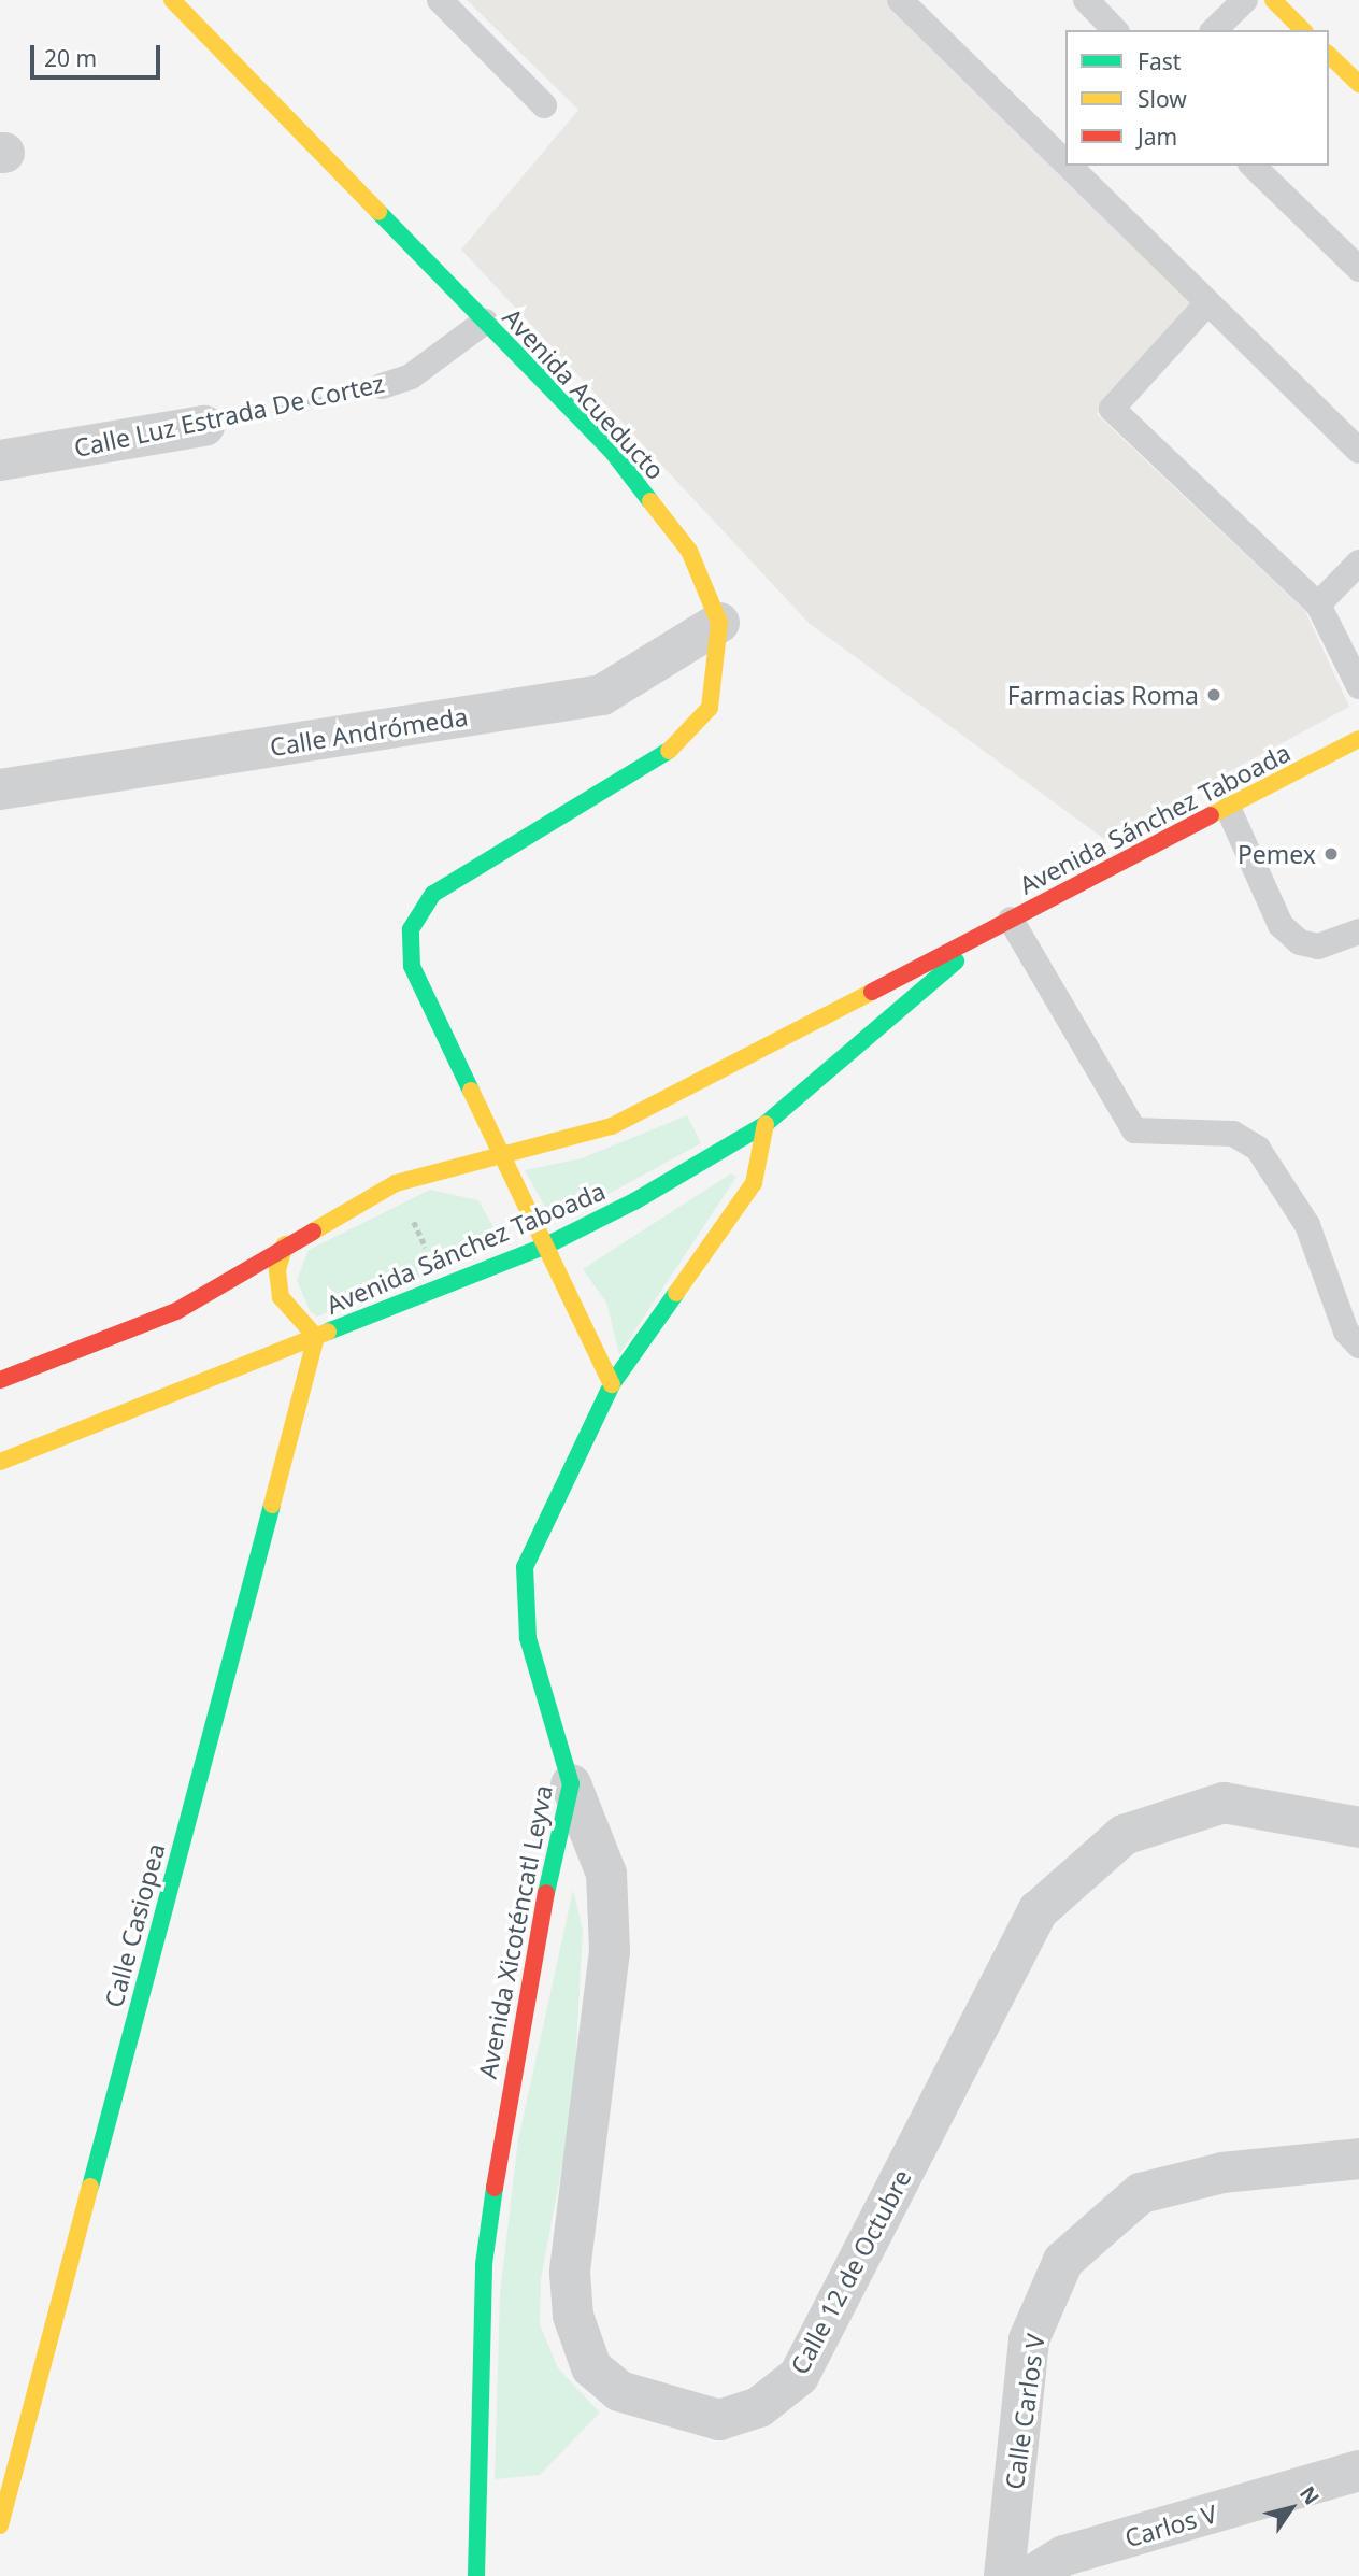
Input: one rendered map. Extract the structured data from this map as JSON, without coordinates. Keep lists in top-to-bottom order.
{
  "streets": {
    "main road": [
      "Avenida Acueducto",
      "Avenida Sánchez Taboada",
      "Calle Casiopea",
      "Avenida Xicoténcatl Leyva"
    ],
    "street": [
      "Calle Luz Estrada De Cortez",
      "Calle Andrómeda",
      "Calle 12 de Octubre",
      "Calle Carlos V",
      "Carlos V"
    ]
  },
  "crossings": [
    ["Avenida Acueducto", "Calle Luz Estrada De Cortez"],
    ["Avenida Acueducto", "Calle Andrómeda"],
    ["Avenida Acueducto", "Avenida Sánchez Taboada"],
    ["Avenida Sánchez Taboada", "Calle Casiopea"],
    ["Avenida Sánchez Taboada", "Avenida Xicoténcatl Leyva"],
    ["Avenida Xicoténcatl Leyva", "Calle 12 de Octubre"]
  ],
  "places": ["Farmacias Roma", "Pemex"],
  "legend": ["Fast", "Slow", "Jam"],
  "scale_bar": "20 m",
  "north": "top right"
}
